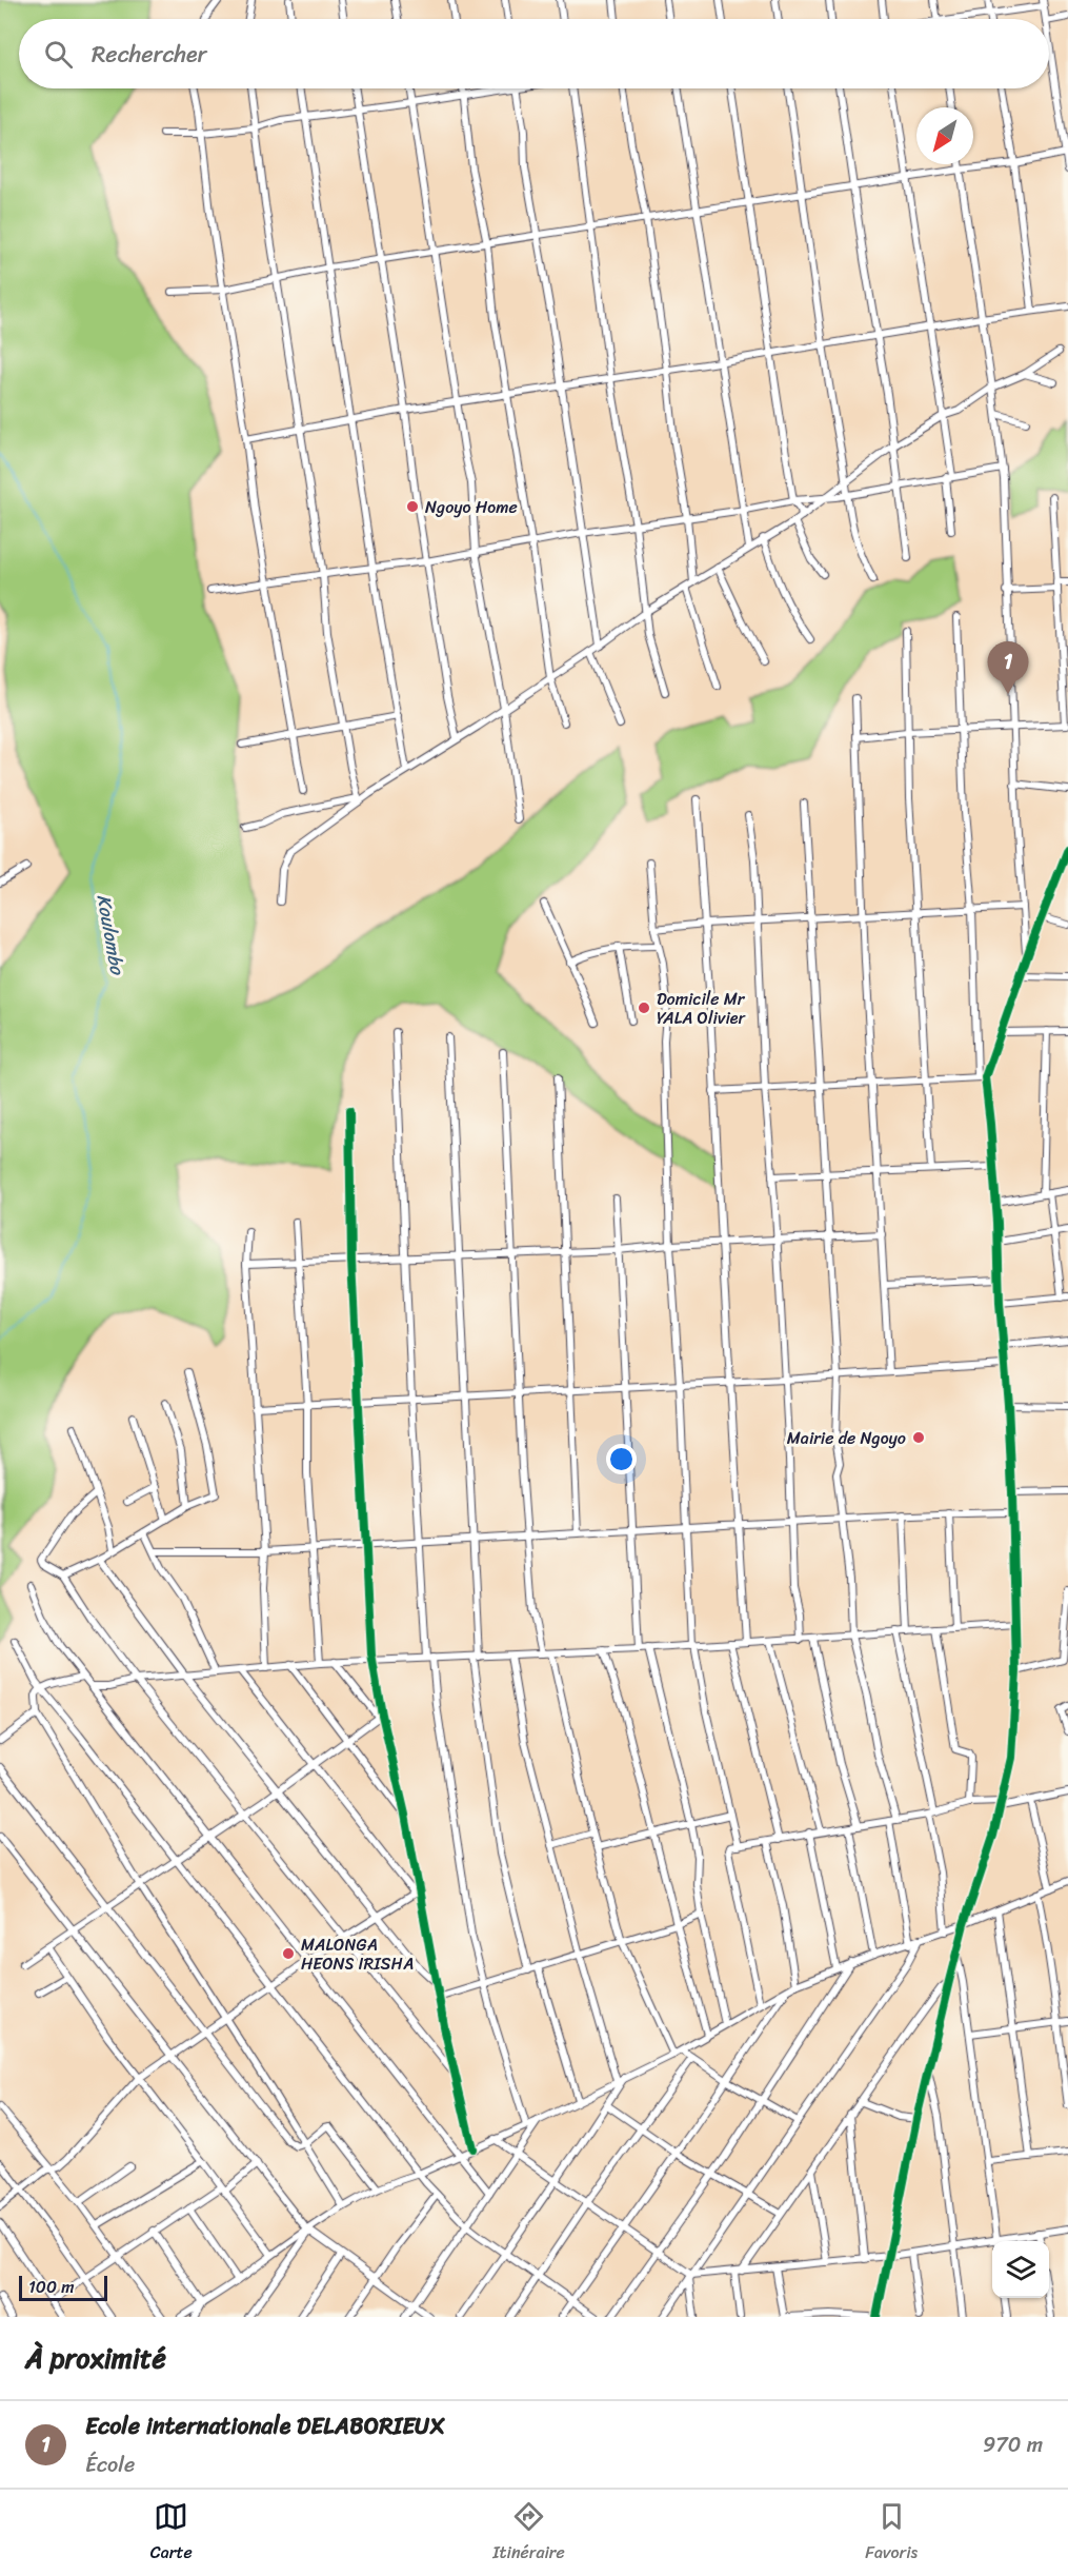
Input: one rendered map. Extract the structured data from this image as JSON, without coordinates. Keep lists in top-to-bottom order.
{
  "water": ["Koulombo"],
  "places": [
    "Ngoyo Home",
    "Domicile Mr YALA Olivier",
    "Mairie de Ngoyo",
    "MALONGA HEONS IRISHA"
  ],
  "scale_bar": "100 m",
  "north": "bottom left",
  "page": {
    "search": "Rechercher",
    "pins": "1",
    "scale": "100 m",
    "heading": "À proximité",
    "list": [
      {
        "mark": "1",
        "name": "Ecole internationale DELABORIEUX",
        "note": "École",
        "value": "970 m"
      }
    ],
    "nav": ["Carte", "Itinéraire", "Favoris"]
  }
}
